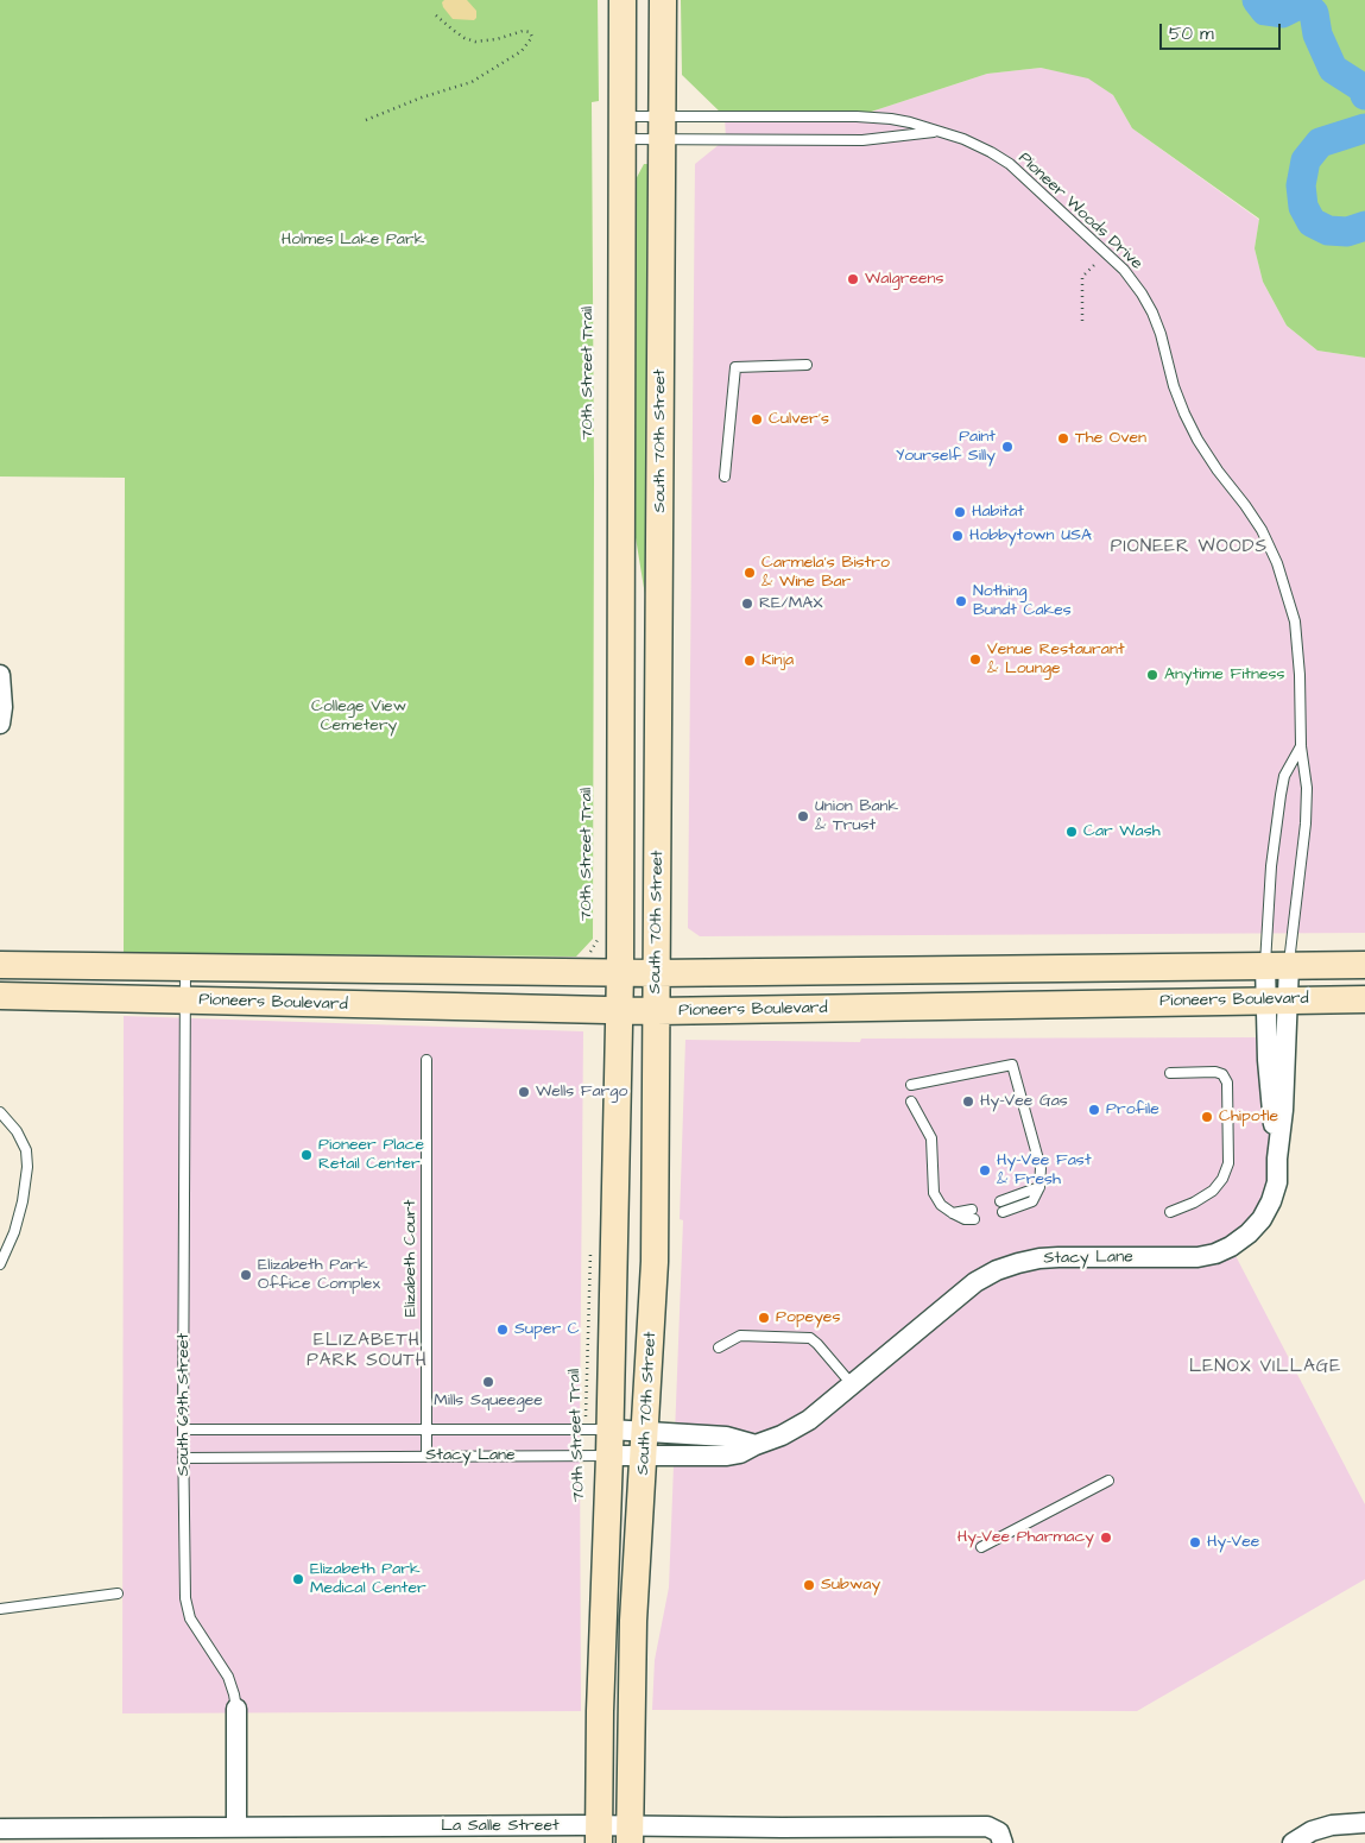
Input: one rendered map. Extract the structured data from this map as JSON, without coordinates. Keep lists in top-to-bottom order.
{
  "streets": {
    "main road": ["South 70th Street", "Pioneers Boulevard"],
    "street": ["Stacy Lane", "South 69th Street", "La Salle Street"],
    "lane": ["Pioneer Woods Drive", "Elizabeth Court"],
    "path": ["70th Street Trail"]
  },
  "crossings": [
    ["Pioneer Woods Drive", "South 70th Street"],
    ["Pioneer Woods Drive", "Pioneers Boulevard"],
    ["Pioneer Woods Drive", "Stacy Lane"],
    ["70th Street Trail", "Pioneers Boulevard"],
    ["70th Street Trail", "Stacy Lane"],
    ["South 70th Street", "Pioneers Boulevard"],
    ["South 70th Street", "Stacy Lane"],
    ["South 70th Street", "La Salle Street"],
    ["Pioneers Boulevard", "Stacy Lane"],
    ["Pioneers Boulevard", "South 69th Street"],
    ["Elizabeth Court", "Stacy Lane"],
    ["Stacy Lane", "South 69th Street"],
    ["South 69th Street", "La Salle Street"]
  ],
  "districts": ["PIONEER WOODS", "ELIZABETH PARK SOUTH", "LENOX VILLAGE"],
  "parks": ["Holmes Lake Park", "College View Cemetery"],
  "places": [
    "Walgreens",
    "Culver's",
    "The Oven",
    "Paint Yourself Silly",
    "Habitat",
    "Hobbytown USA",
    "Carmela's Bistro & Wine Bar",
    "Nothing Bundt Cakes",
    "RE/MAX",
    "Venue Restaurant & Lounge",
    "Kinja",
    "Anytime Fitness",
    "Union Bank & Trust",
    "Car Wash",
    "Wells Fargo",
    "Hy-Vee Gas",
    "Profile",
    "Chipotle",
    "Pioneer Place Retail Center",
    "Hy-Vee Fast & Fresh",
    "Elizabeth Park Office Complex",
    "Popeyes",
    "Super C",
    "Mills Squeegee",
    "Hy-Vee Pharmacy",
    "Hy-Vee",
    "Elizabeth Park Medical Center",
    "Subway"
  ],
  "scale_bar": "50 m"
}
